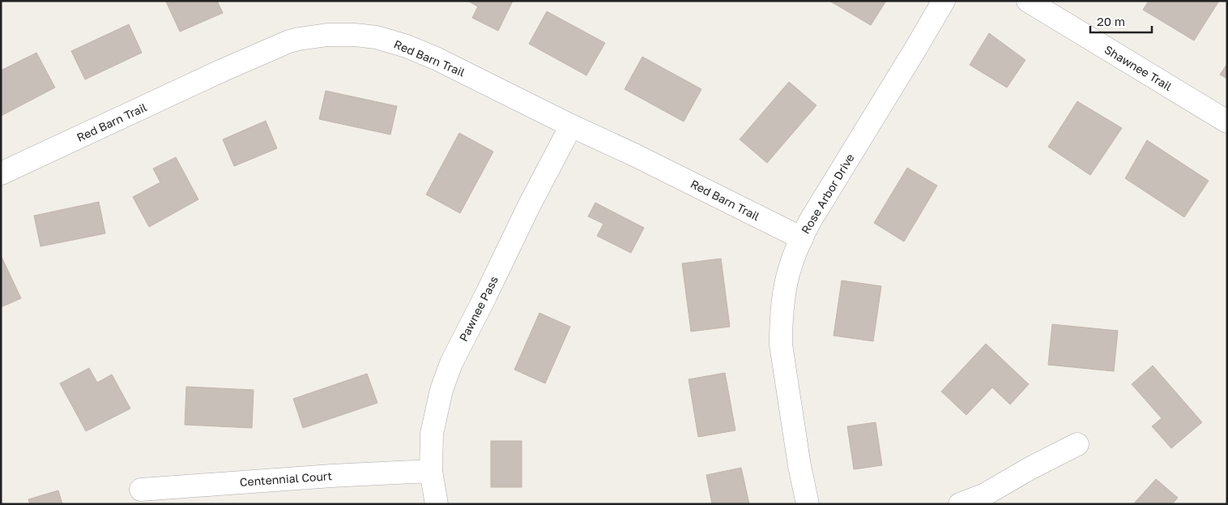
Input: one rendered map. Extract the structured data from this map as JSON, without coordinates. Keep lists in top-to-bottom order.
{
  "streets": {
    "street": [
      "Red Barn Trail",
      "Shawnee Trail",
      "Rose Arbor Drive",
      "Pawnee Pass",
      "Centennial Court"
    ]
  },
  "crossings": [
    ["Red Barn Trail", "Rose Arbor Drive"],
    ["Red Barn Trail", "Pawnee Pass"],
    ["Pawnee Pass", "Centennial Court"]
  ],
  "scale_bar": "20 m"
}
